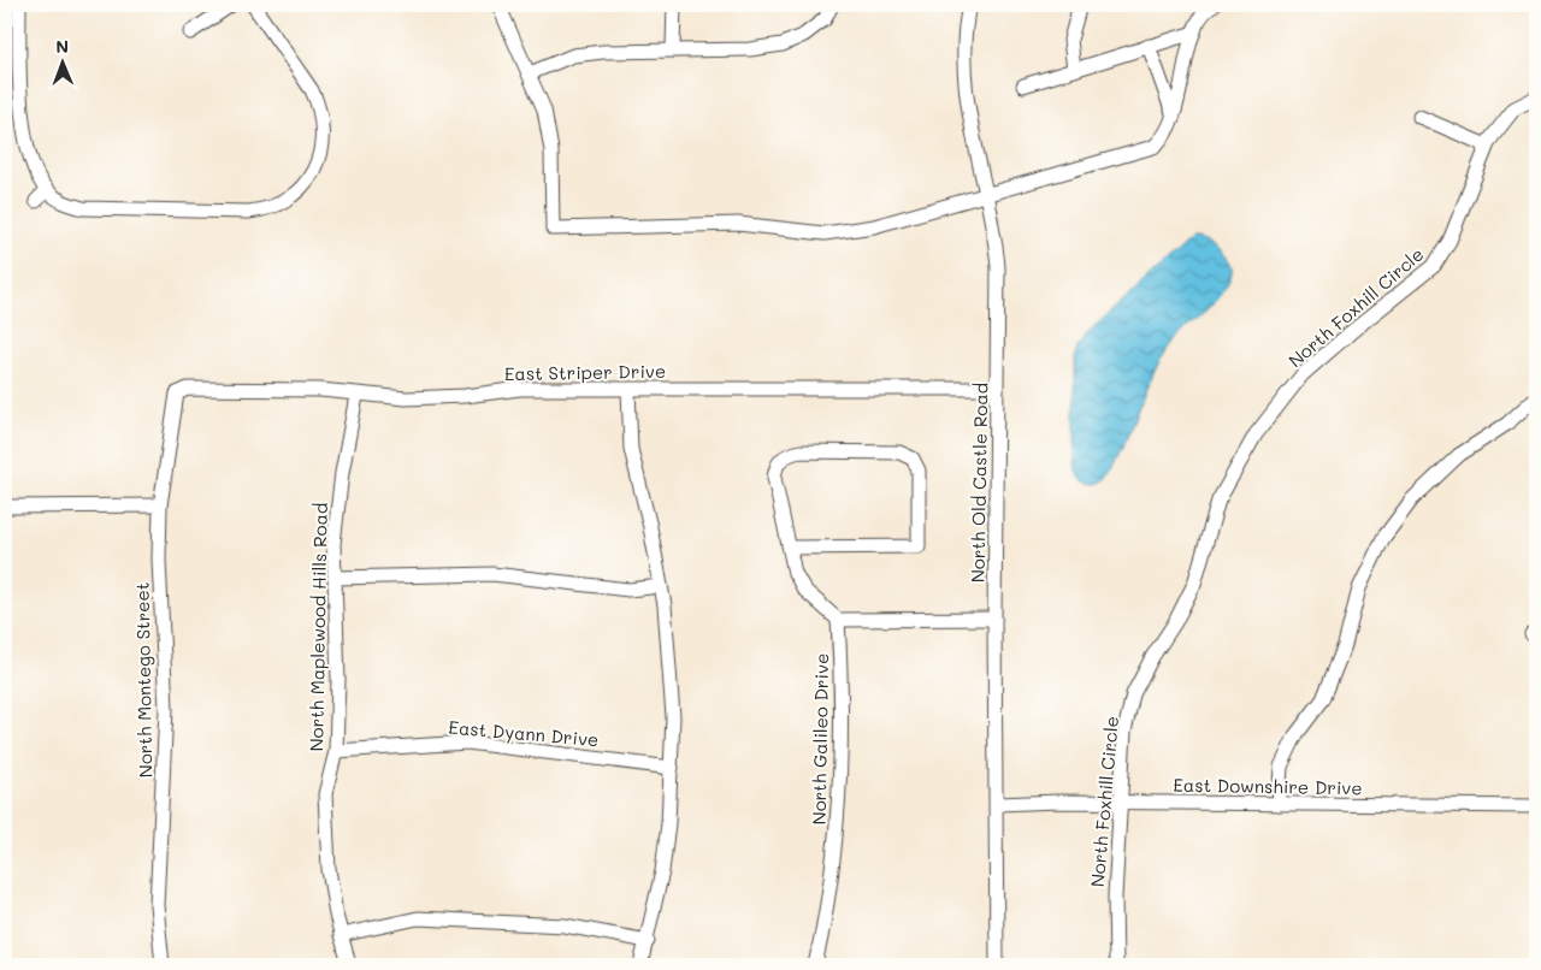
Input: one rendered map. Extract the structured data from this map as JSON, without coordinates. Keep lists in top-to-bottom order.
{
  "streets": {
    "street": [
      "North Foxhill Circle",
      "East Striper Drive",
      "North Old Castle Road",
      "North Maplewood Hills Road",
      "North Montego Street",
      "East Dyann Drive",
      "North Galileo Drive",
      "East Downshire Drive"
    ]
  },
  "crossings": [
    ["North Foxhill Circle", "East Downshire Drive"],
    ["East Striper Drive", "North Old Castle Road"],
    ["East Striper Drive", "North Maplewood Hills Road"],
    ["East Striper Drive", "North Montego Street"],
    ["North Old Castle Road", "East Downshire Drive"],
    ["North Maplewood Hills Road", "East Dyann Drive"]
  ],
  "north": "top"
}
